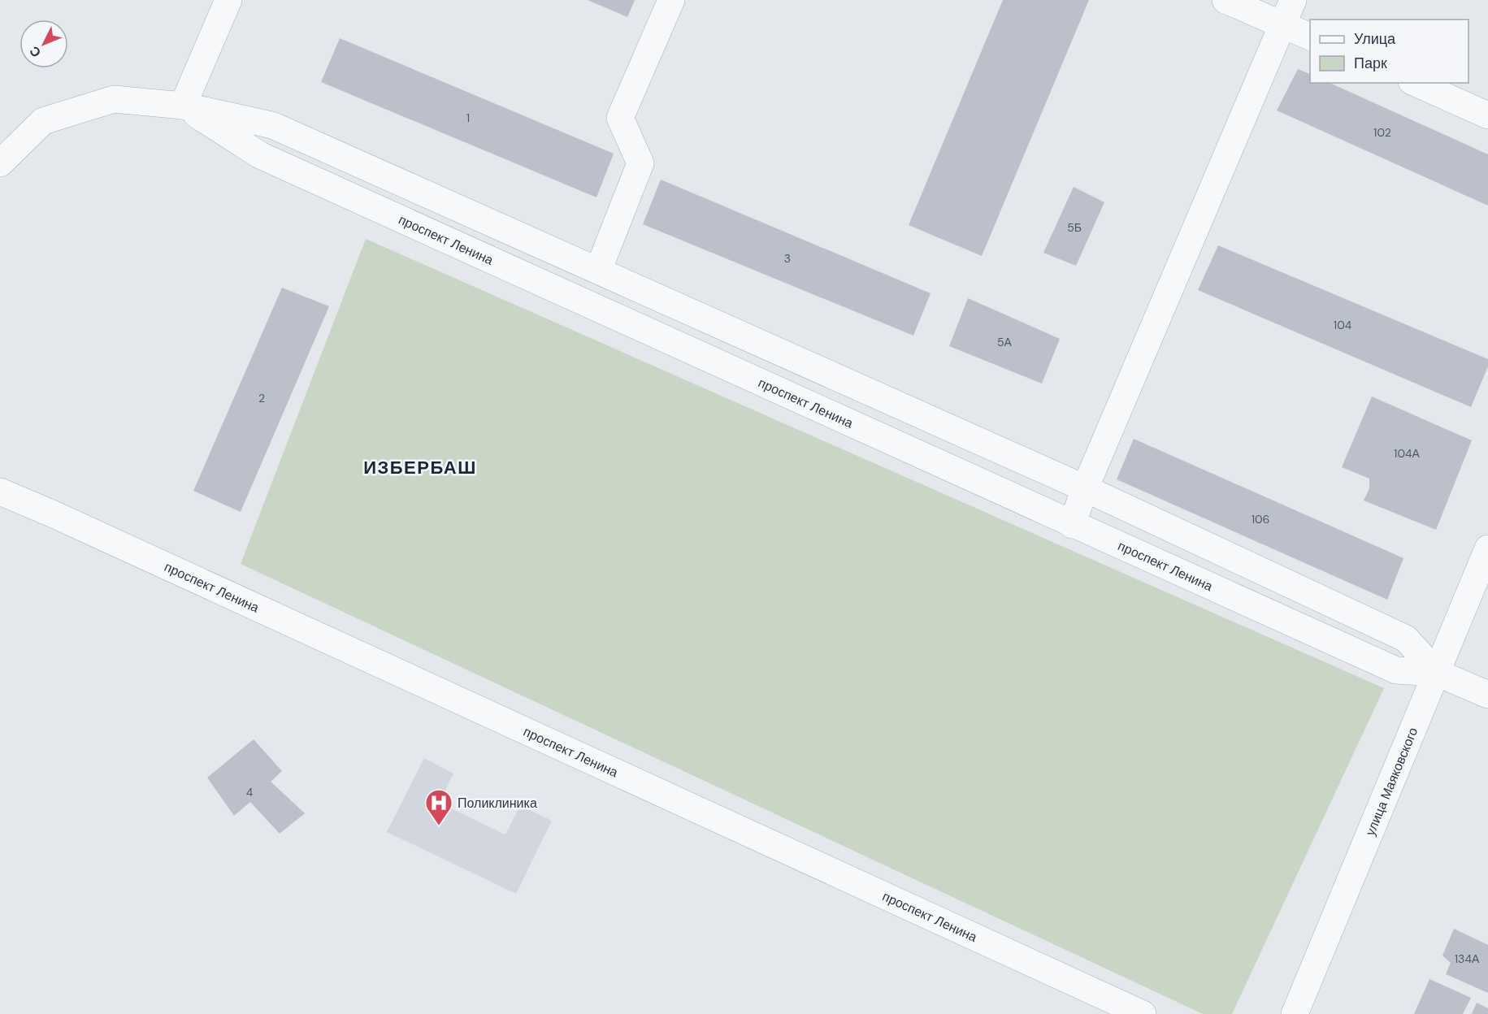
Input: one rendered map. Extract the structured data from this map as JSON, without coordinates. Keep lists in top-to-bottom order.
{
  "streets": {
    "street": ["проспект Ленина", "улица Маяковского"]
  },
  "crossings": [
    ["проспект Ленина", "улица Маяковского"]
  ],
  "districts": ["ИЗБЕРБАШ"],
  "places": {
    "hospital": ["Поликлиника"]
  },
  "house_numbers": [
    "1",
    "102",
    "5Б",
    "3",
    "104",
    "5А",
    "2",
    "104А",
    "106",
    "4",
    "134А"
  ],
  "legend": ["Улица", "Парк"],
  "north": "bottom left"
}
